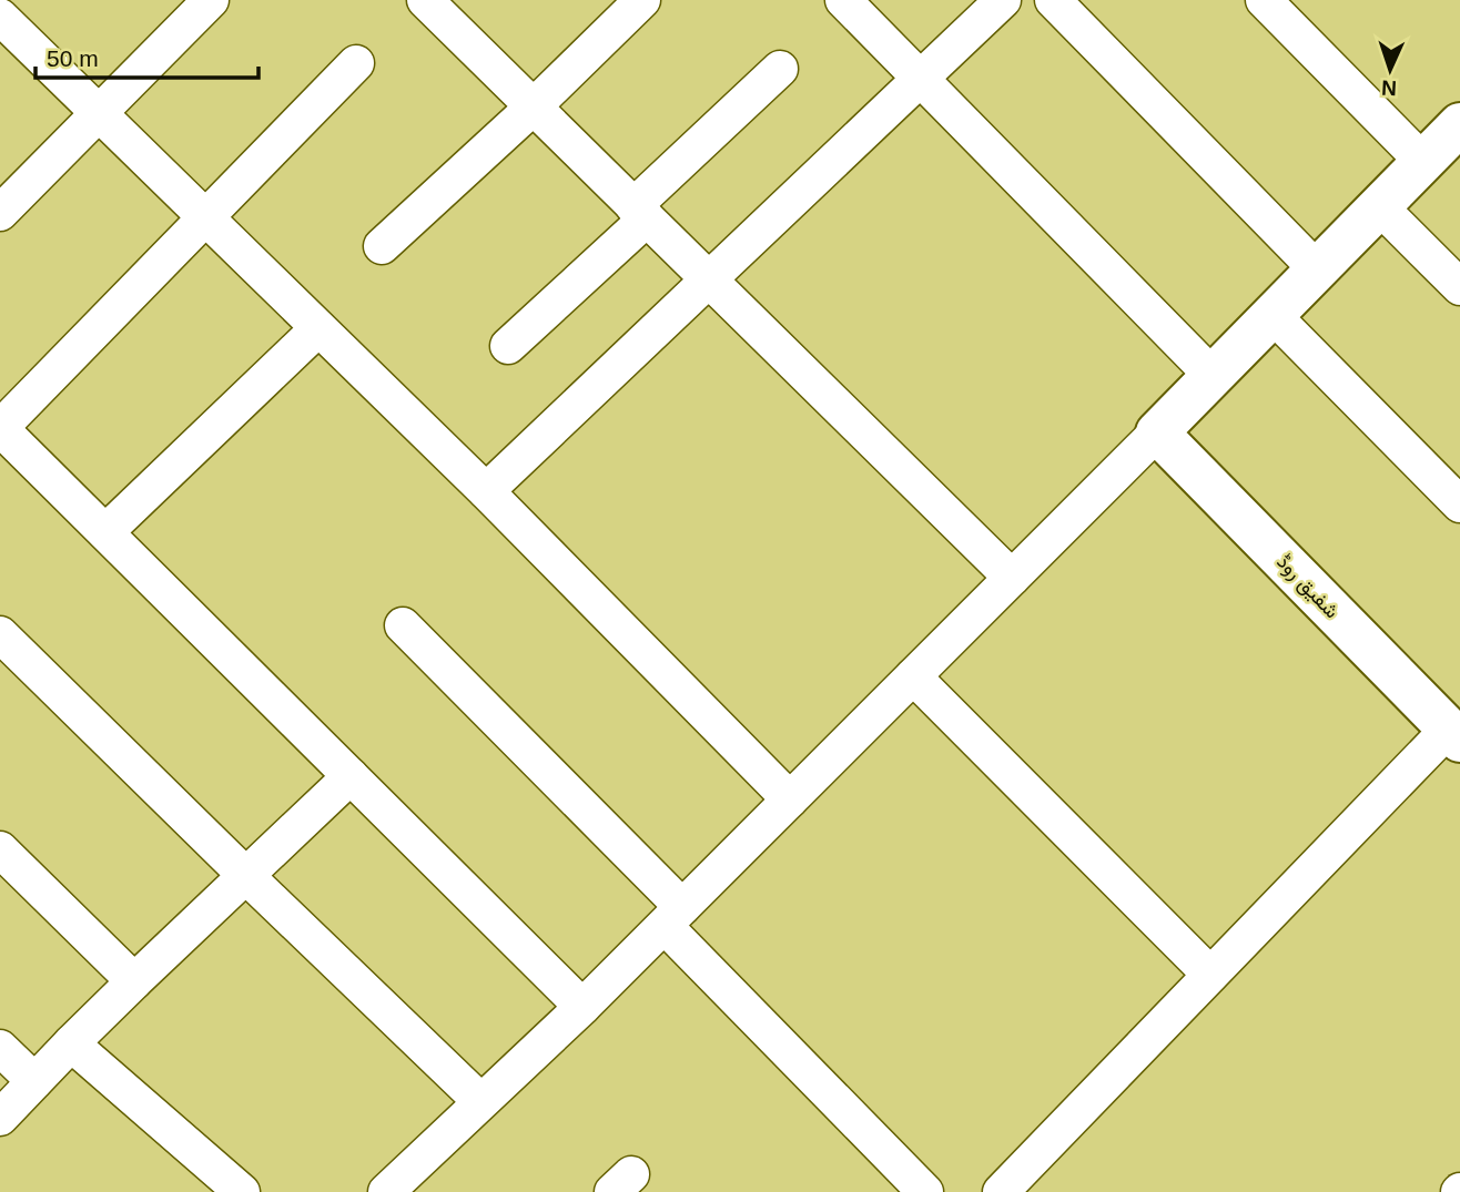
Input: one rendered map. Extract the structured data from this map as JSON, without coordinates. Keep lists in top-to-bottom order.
{
  "streets": {
    "street": ["شفیق روڈ"]
  },
  "scale_bar": "50 m",
  "north": "bottom"
}
